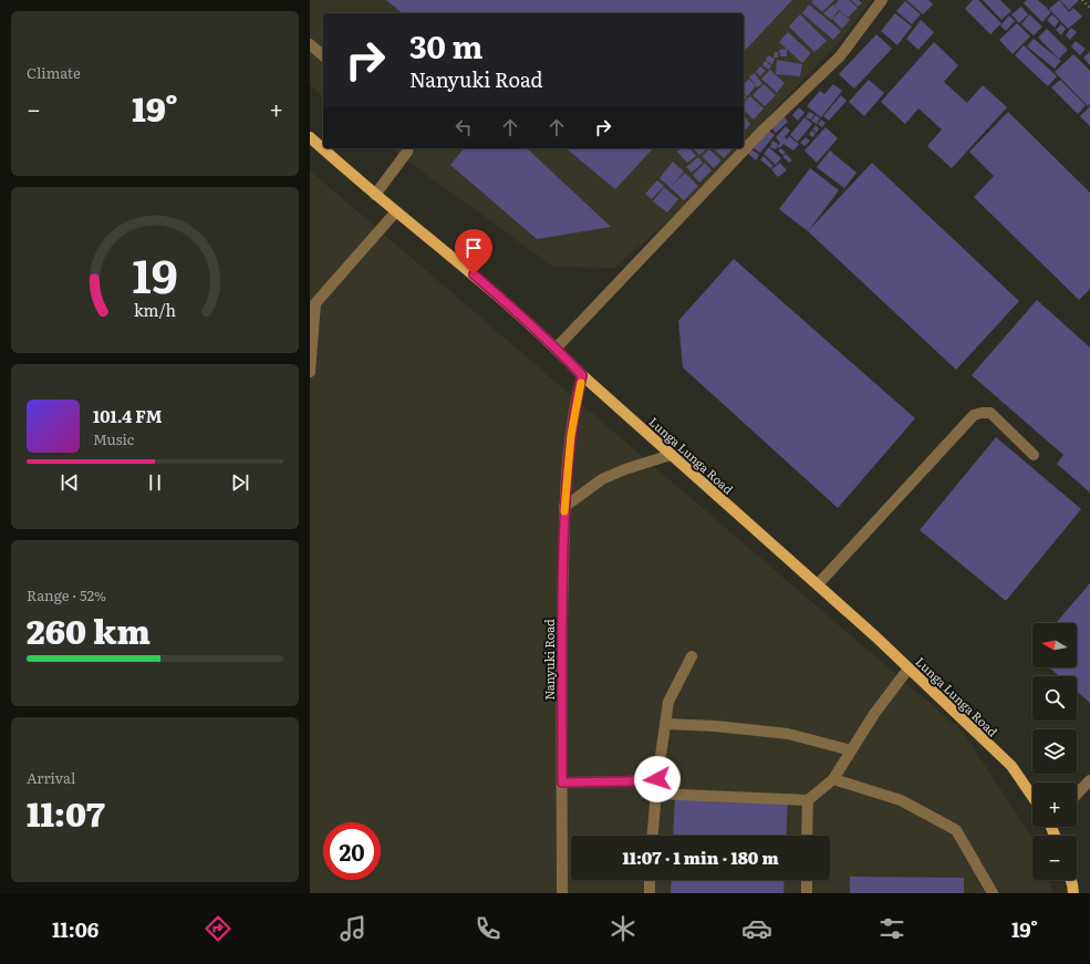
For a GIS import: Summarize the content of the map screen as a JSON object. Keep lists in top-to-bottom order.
{
  "streets": {
    "main road": ["Lunga Lunga Road"],
    "street": ["Nanyuki Road"]
  },
  "crossings": [
    ["Lunga Lunga Road", "Nanyuki Road"]
  ],
  "north": "left",
  "page": {
    "tile": [
      "Climate",
      ["Range · 52%", "260 km"],
      ["Arrival", "11:07"]
    ],
    "turn": ["30 m", "Nanyuki Road"],
    "heat": ["−", "19°", "+"],
    "song": ["101.4 FM", "Music"],
    "map_buttons": ["+", "−"],
    "limit": "20",
    "trip": "11:07 · 1 min · 180 m",
    "tabs": ["11:06", "19°"],
    "gauge": ["19", "km/h"]
  }
}
